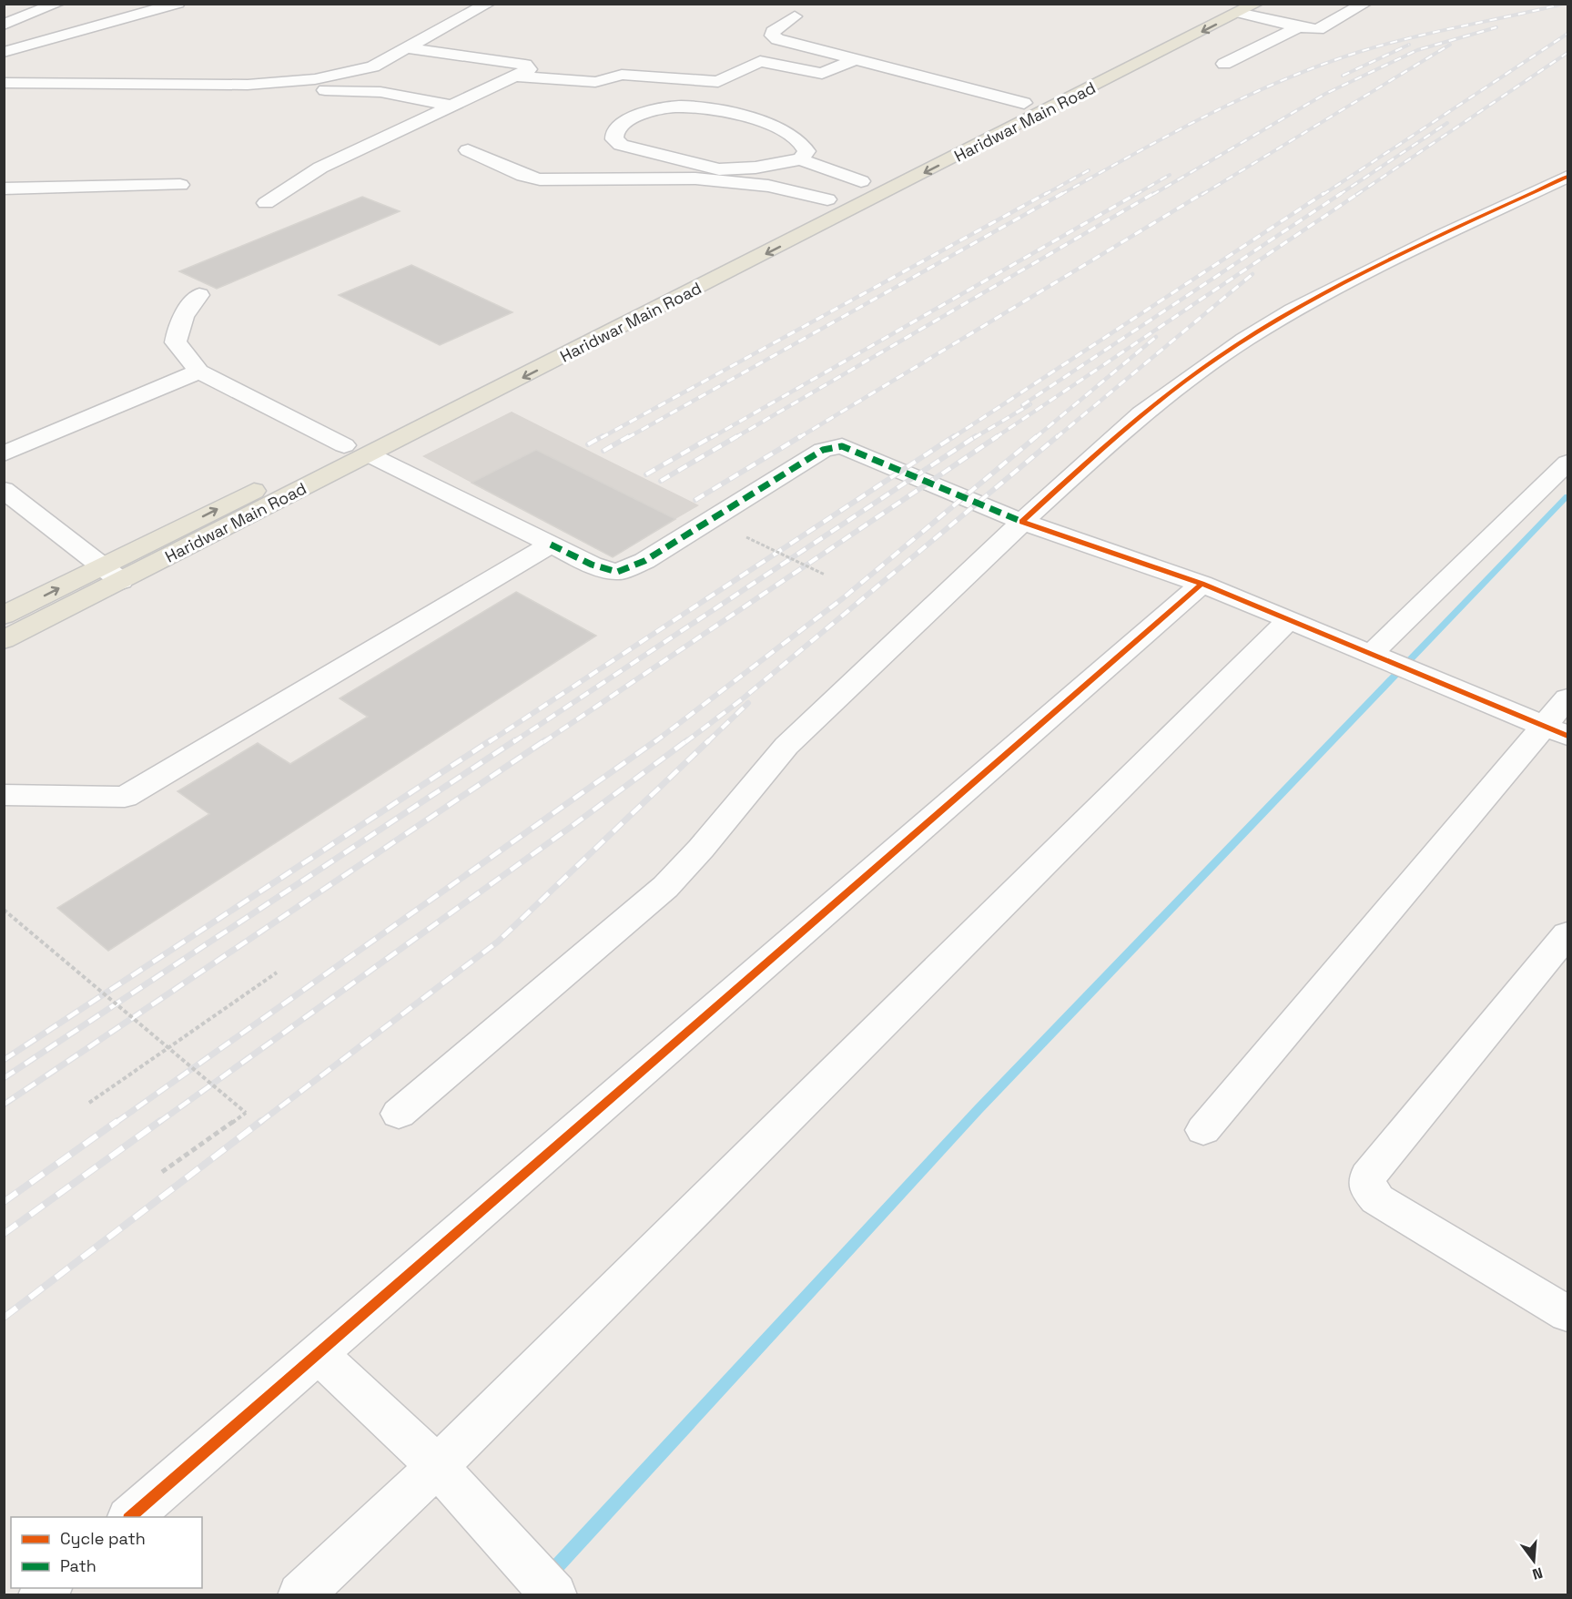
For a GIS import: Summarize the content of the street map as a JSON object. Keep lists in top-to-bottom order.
{
  "streets": {
    "main road": ["Haridwar Main Road"]
  },
  "legend": ["Cycle path", "Path"],
  "north": "bottom"
}
